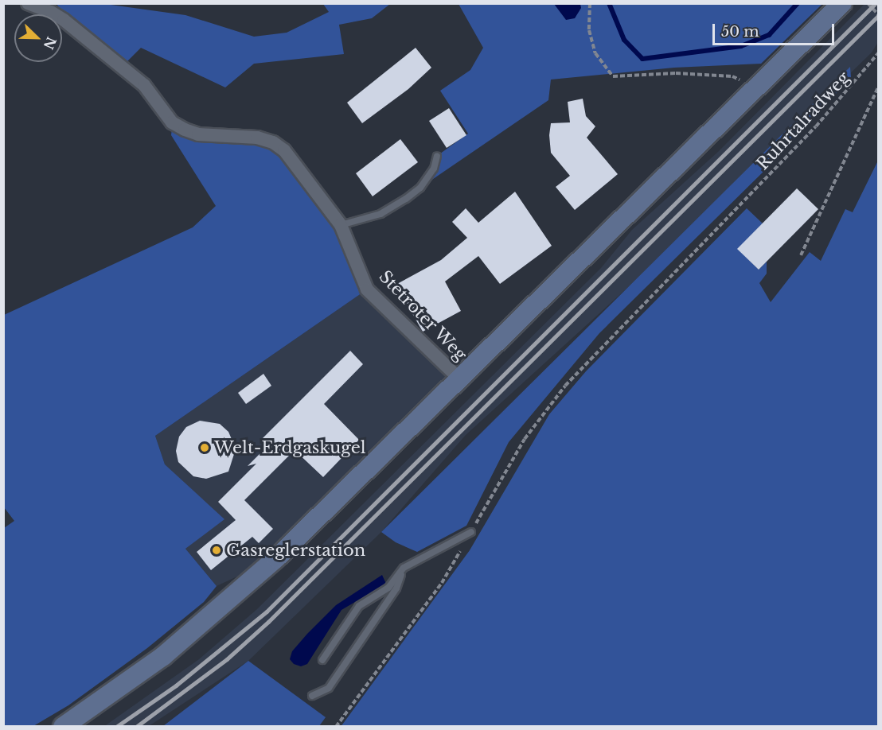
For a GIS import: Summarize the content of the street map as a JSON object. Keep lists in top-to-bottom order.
{
  "streets": {
    "street": ["Stetroter Weg"],
    "path": ["Ruhrtalradweg"]
  },
  "places": ["Welt-Erdgaskugel", "Gasreglerstation"],
  "scale_bar": "50 m",
  "north": "bottom right"
}
